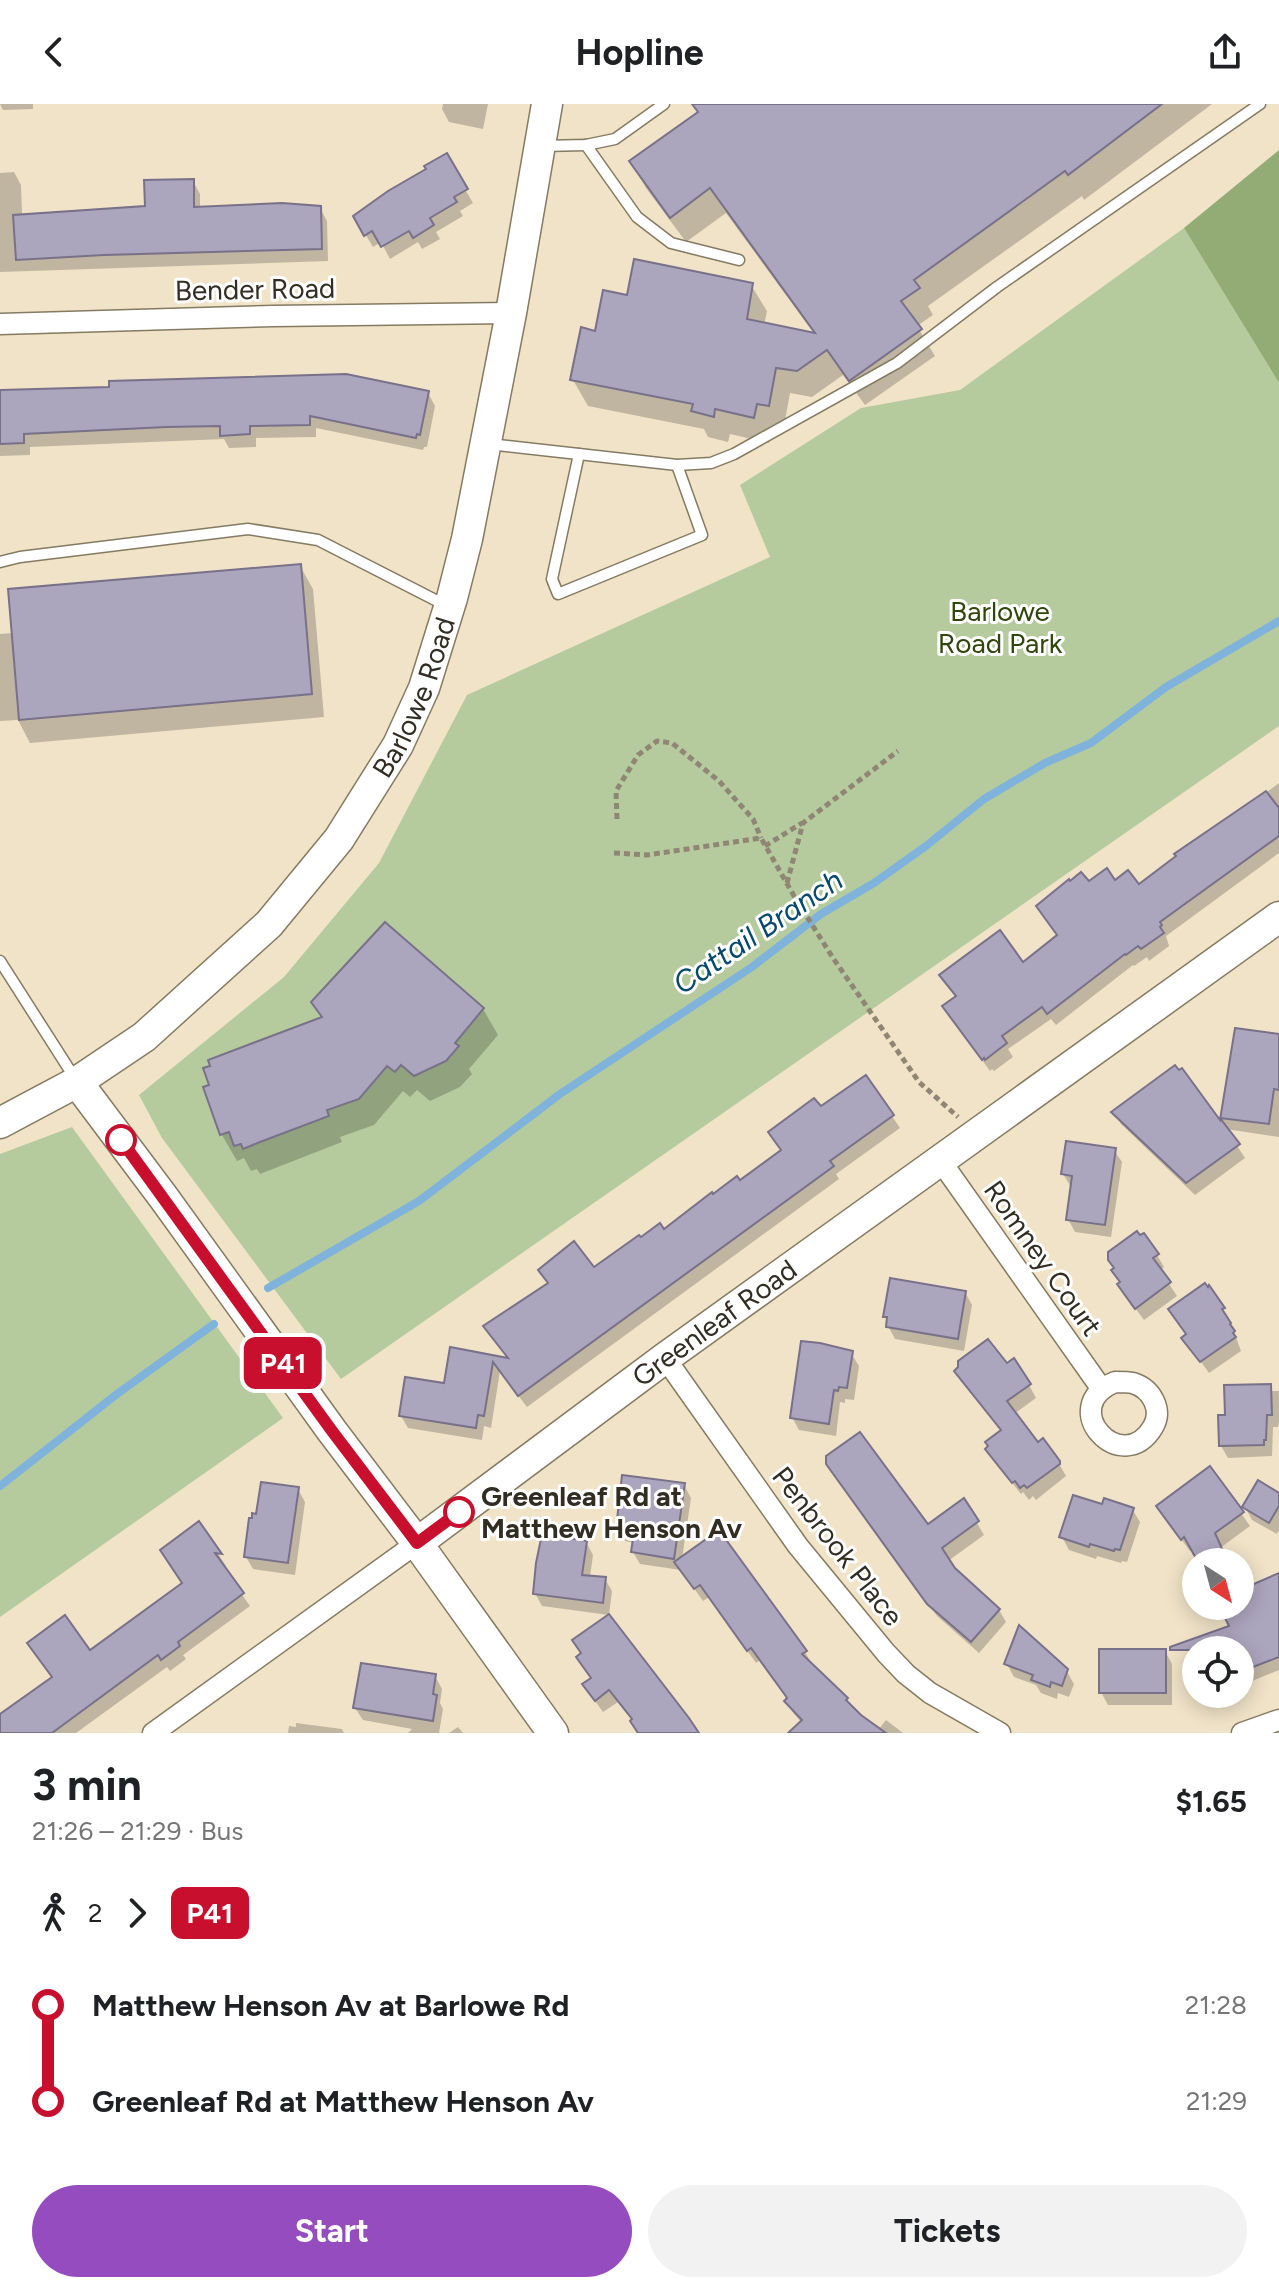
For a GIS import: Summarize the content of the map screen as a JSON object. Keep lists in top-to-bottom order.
{
  "streets": {
    "street": [
      "Bender Road",
      "Barlowe Road",
      "Romney Court",
      "Greenleaf Road",
      "Penbrook Place"
    ]
  },
  "crossings": [
    ["Bender Road", "Barlowe Road"],
    ["Romney Court", "Greenleaf Road"],
    ["Greenleaf Road", "Penbrook Place"]
  ],
  "water": ["Cattail Branch"],
  "parks": ["Barlowe Road Park"],
  "places": ["Greenleaf Rd at Matthew Henson Av"],
  "lines": ["bus line P41"],
  "north": "bottom right",
  "page": {
    "header": "Hopline",
    "on_map": "P41",
    "heading": ["3 min", "21:26 – 21:29 · Bus", "$1.65"],
    "legs": ["2", "P41"],
    "list": [
      {
        "name": "Matthew Henson Av at Barlowe Rd",
        "value": "21:28"
      },
      {
        "name": "Greenleaf Rd at Matthew Henson Av",
        "value": "21:29"
      }
    ],
    "buttons": ["Start", "Tickets"]
  }
}
